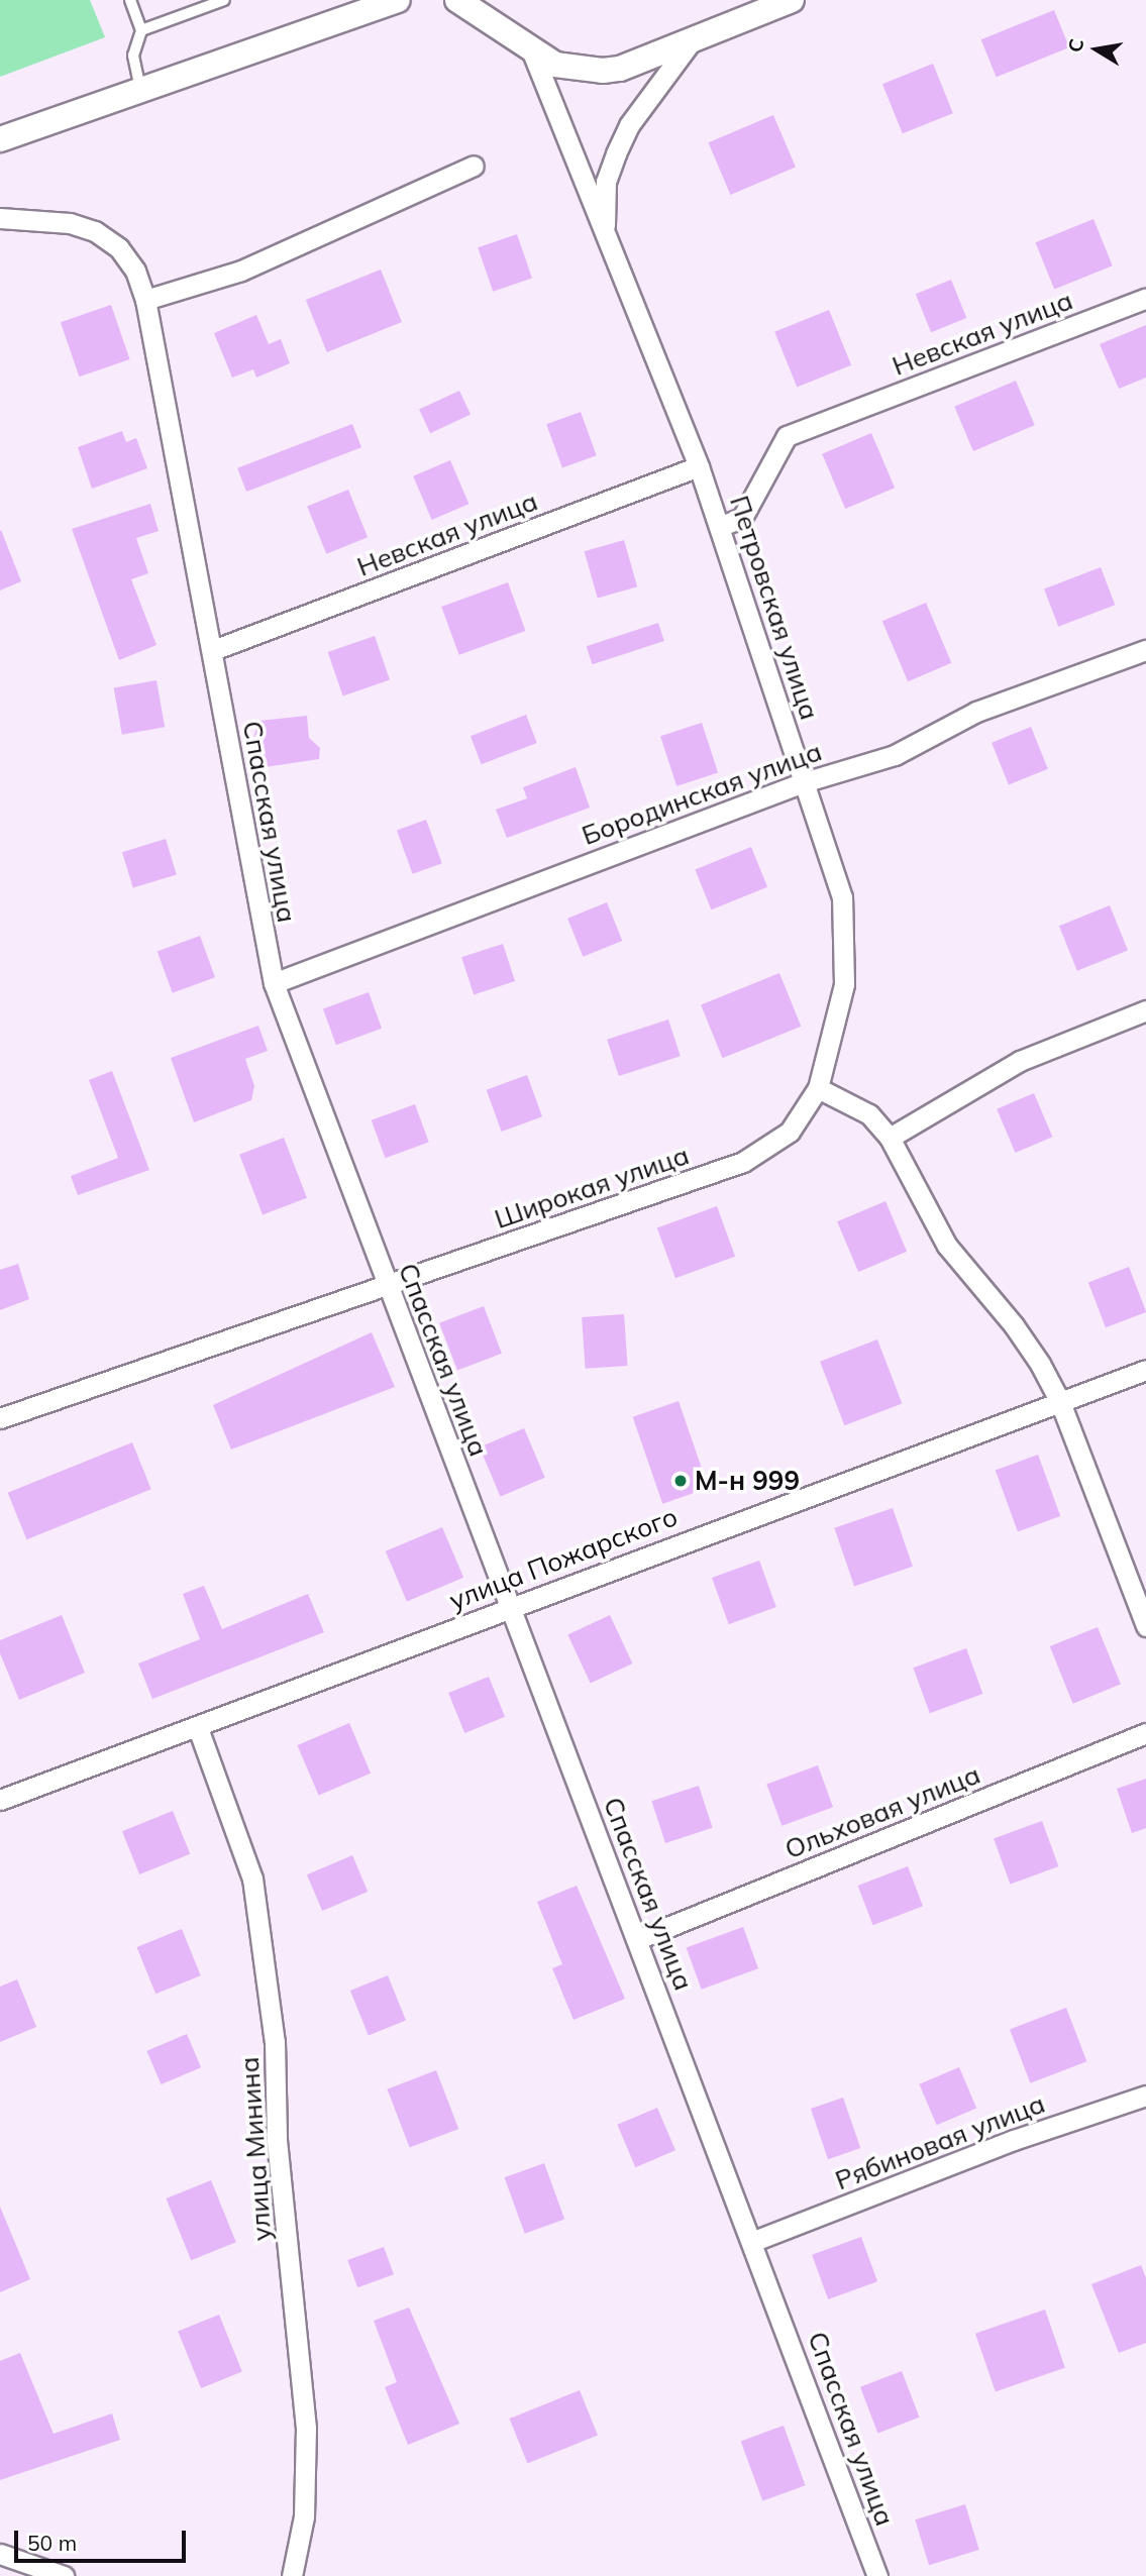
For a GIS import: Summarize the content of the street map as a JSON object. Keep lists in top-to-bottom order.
{
  "streets": {
    "street": [
      "Невская улица",
      "Петровская улица",
      "Бородинская улица",
      "Спасская улица",
      "Широкая улица",
      "улица Пожарского",
      "Ольховая улица",
      "Рябиновая улица",
      "улица Минина"
    ]
  },
  "crossings": [
    ["Невская улица", "Петровская улица"],
    ["Невская улица", "Спасская улица"],
    ["Петровская улица", "Бородинская улица"],
    ["Петровская улица", "Широкая улица"],
    ["Бородинская улица", "Спасская улица"],
    ["Спасская улица", "Широкая улица"],
    ["Спасская улица", "улица Пожарского"],
    ["Спасская улица", "Ольховая улица"],
    ["Спасская улица", "Рябиновая улица"],
    ["улица Пожарского", "улица Минина"]
  ],
  "places": ["М-н 999"],
  "scale_bar": "50 m",
  "north": "left"
}
